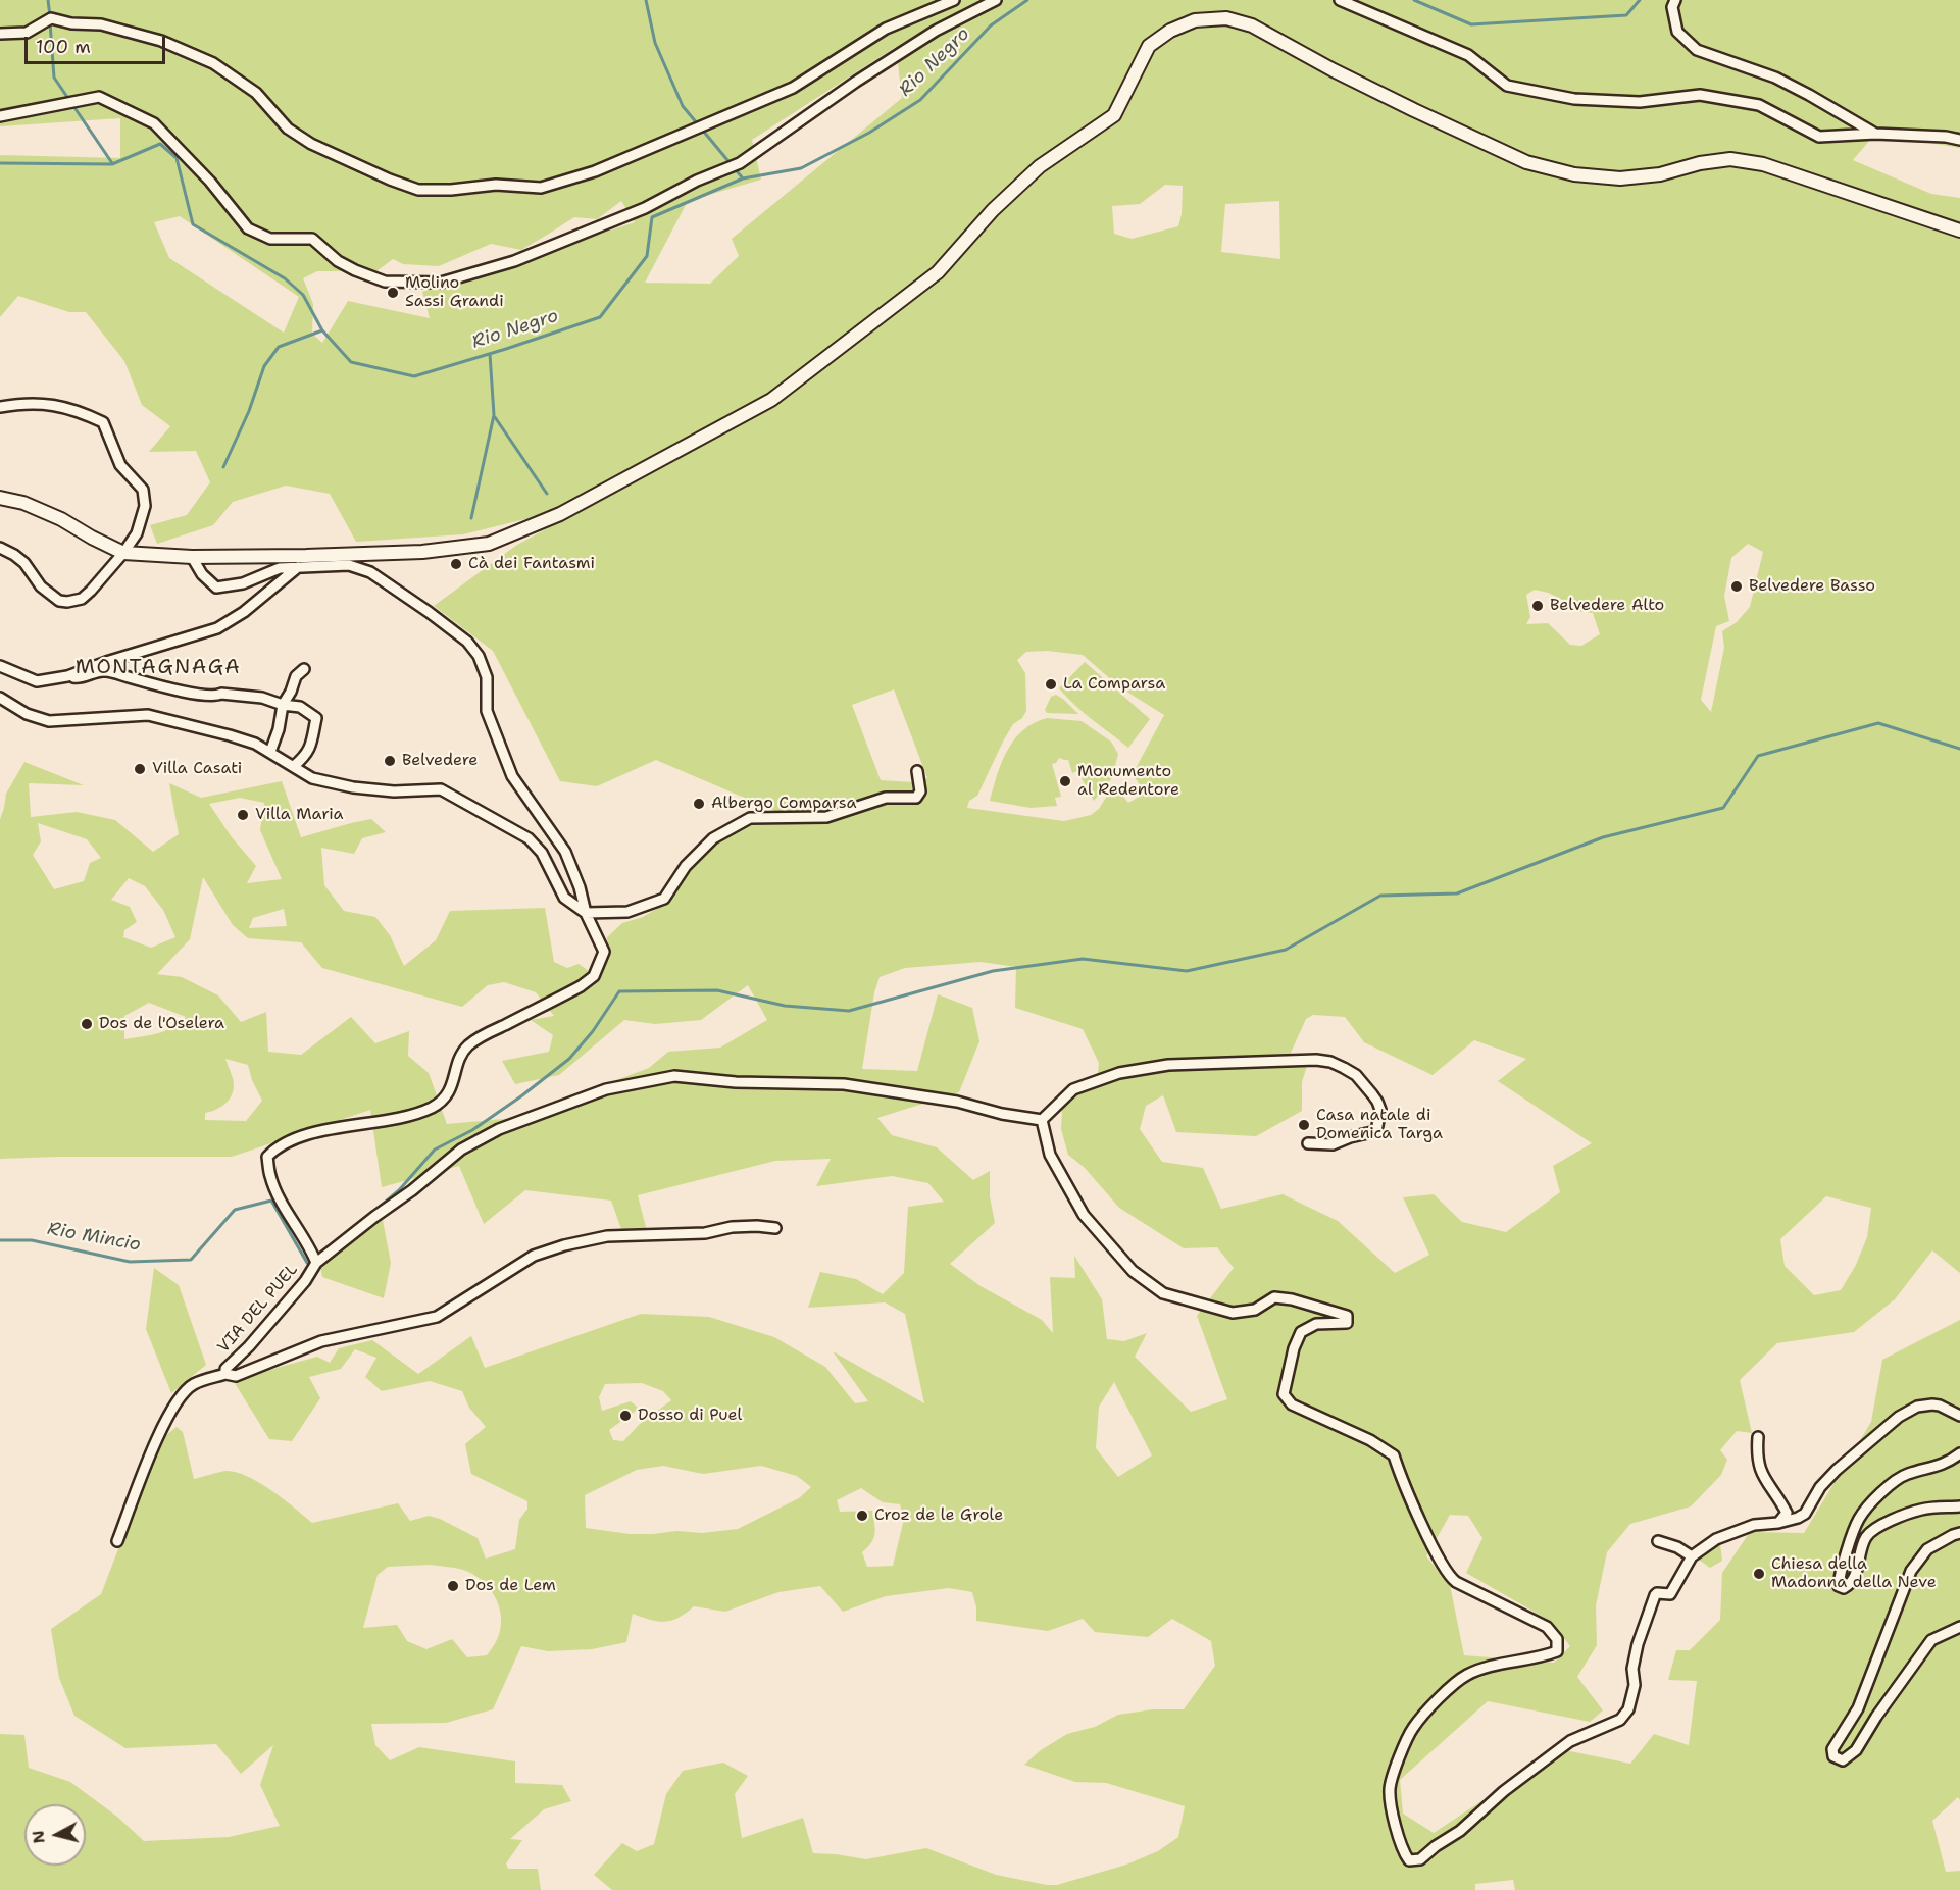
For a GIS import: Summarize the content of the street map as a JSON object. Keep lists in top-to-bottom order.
{
  "streets": {
    "street": ["VIA DEL PUEL"]
  },
  "districts": ["MONTAGNAGA"],
  "water": ["Rio Negro", "Rio Mincio"],
  "places": [
    "Molino Sassi Grandi",
    "Cà dei Fantasmi",
    "Belvedere Basso",
    "Belvedere Alto",
    "La Comparsa",
    "Belvedere",
    "Villa Casati",
    "Monumento al Redentore",
    "Albergo Comparsa",
    "Villa Maria",
    "Dos de l'Oselera",
    "Casa natale di Domenica Targa",
    "Dosso di Puel",
    "Croz de le Grole",
    "Chiesa della Madonna della Neve",
    "Dos de Lem"
  ],
  "scale_bar": "100 m",
  "north": "left"
}
